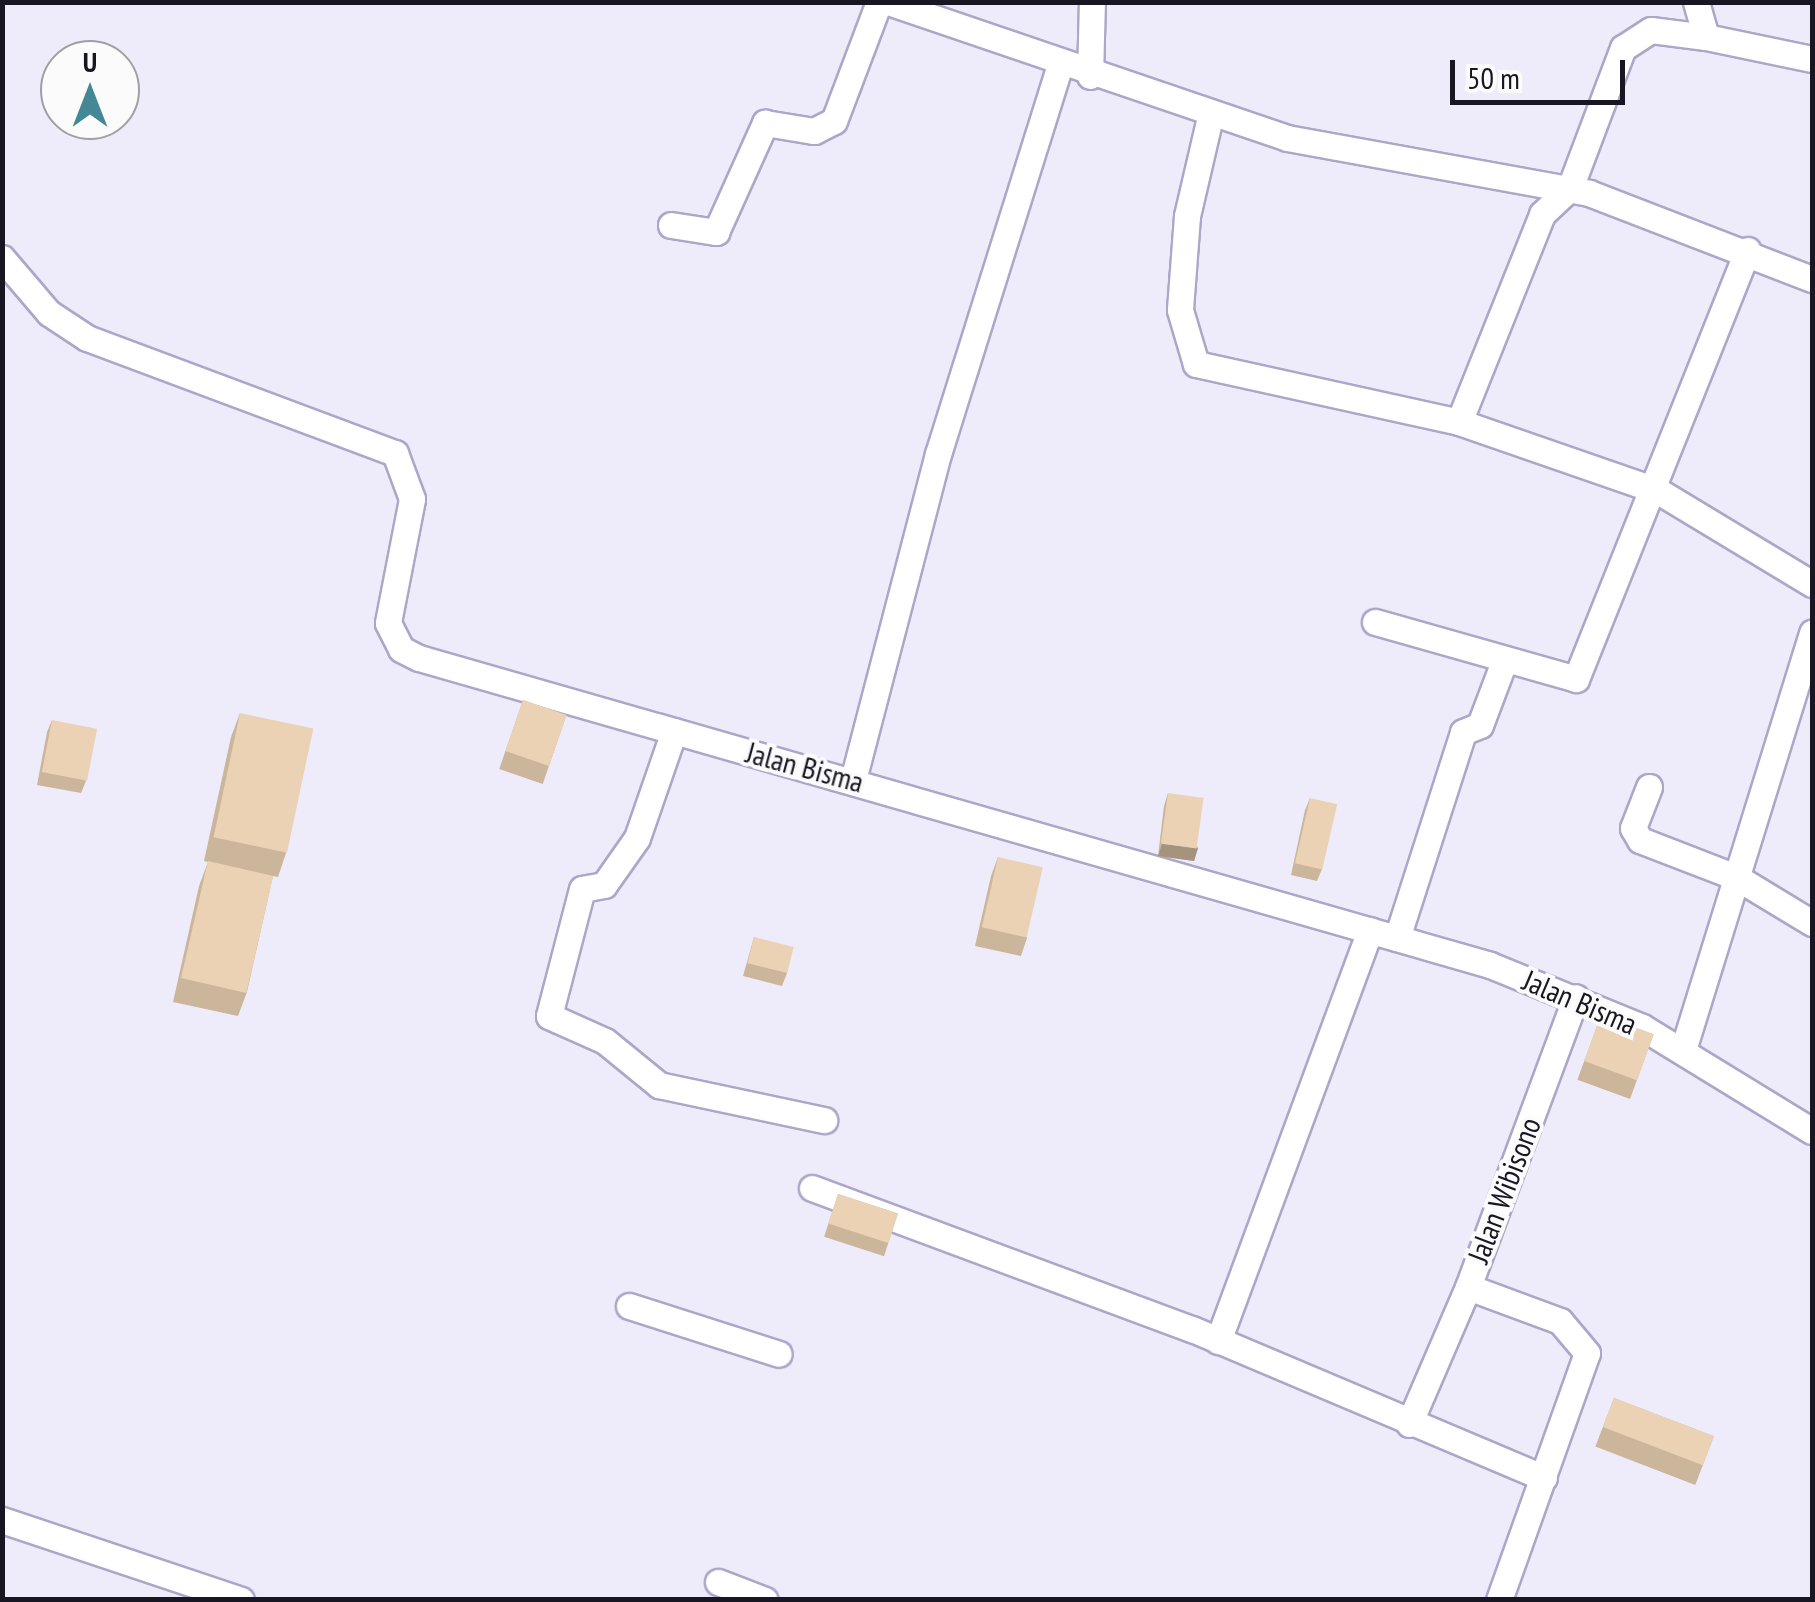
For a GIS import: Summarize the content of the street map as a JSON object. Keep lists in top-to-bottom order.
{
  "streets": {
    "street": ["Jalan Bisma", "Jalan Wibisono"]
  },
  "crossings": [
    ["Jalan Bisma", "Jalan Wibisono"]
  ],
  "scale_bar": "50 m",
  "north": "top"
}
